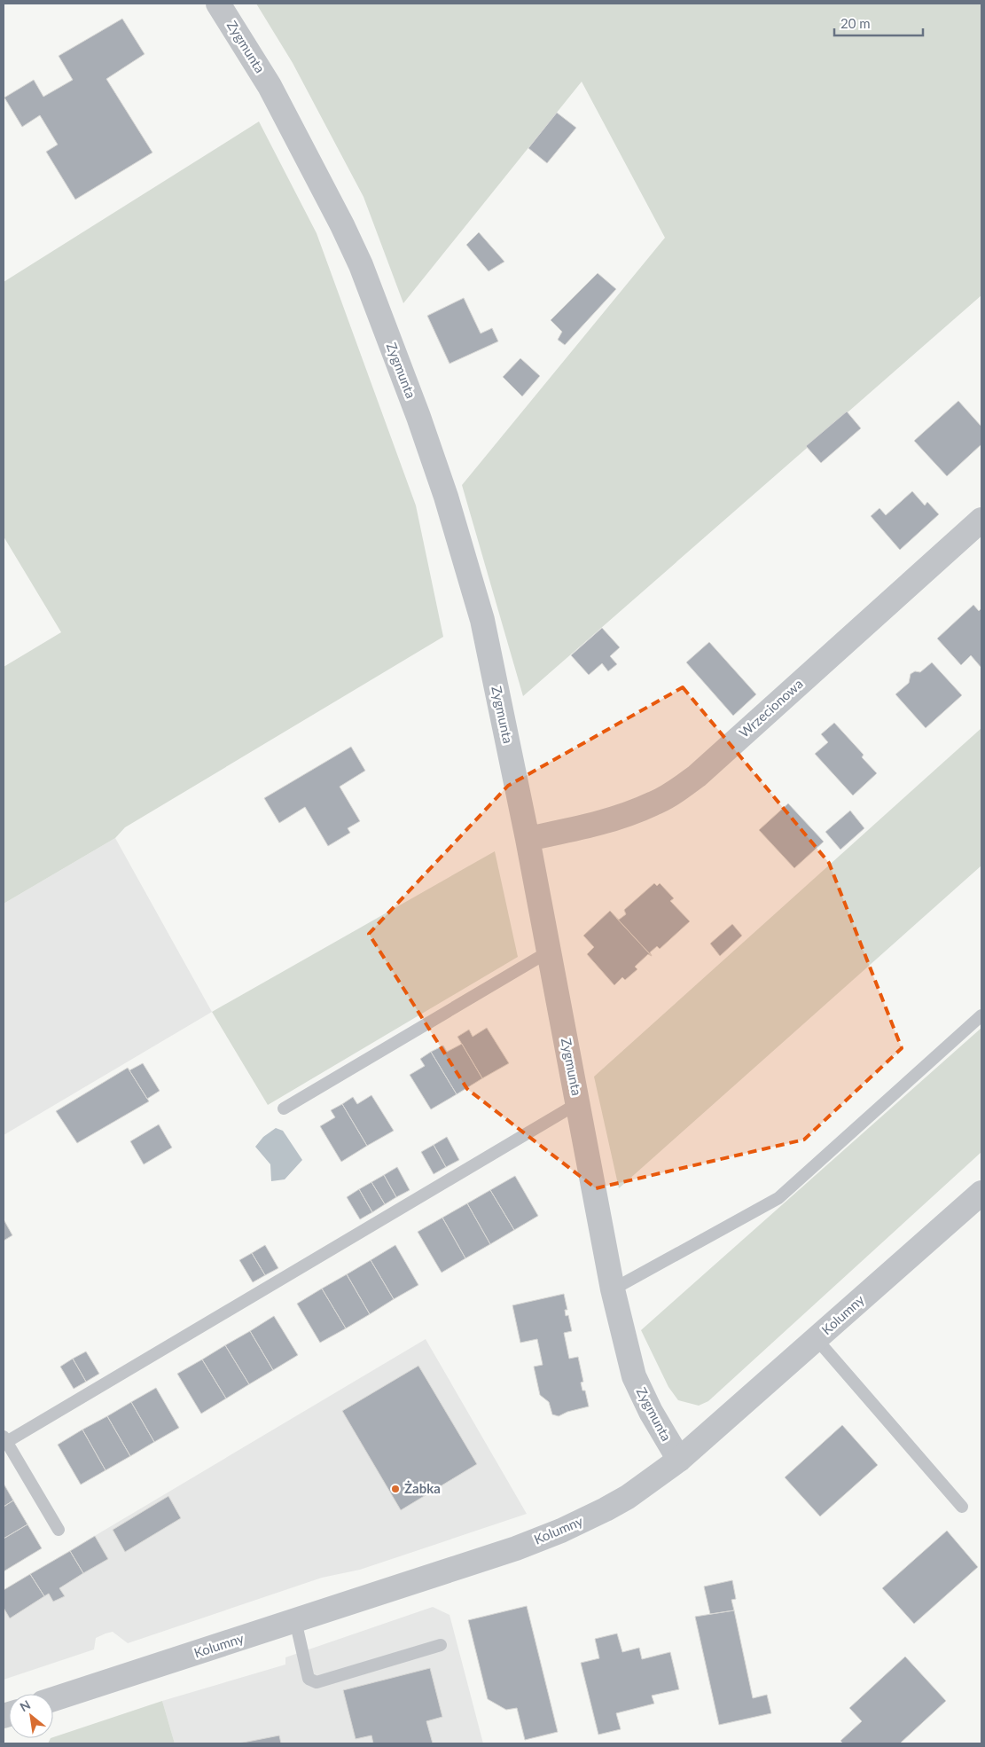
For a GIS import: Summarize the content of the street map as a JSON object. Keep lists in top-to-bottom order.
{
  "streets": {
    "street": ["Zygmunta", "Wrzecionowa", "Kolumny"]
  },
  "crossings": [
    ["Zygmunta", "Wrzecionowa"],
    ["Zygmunta", "Kolumny"]
  ],
  "places": ["Żabka"],
  "scale_bar": "20 m",
  "north": "top left"
}
